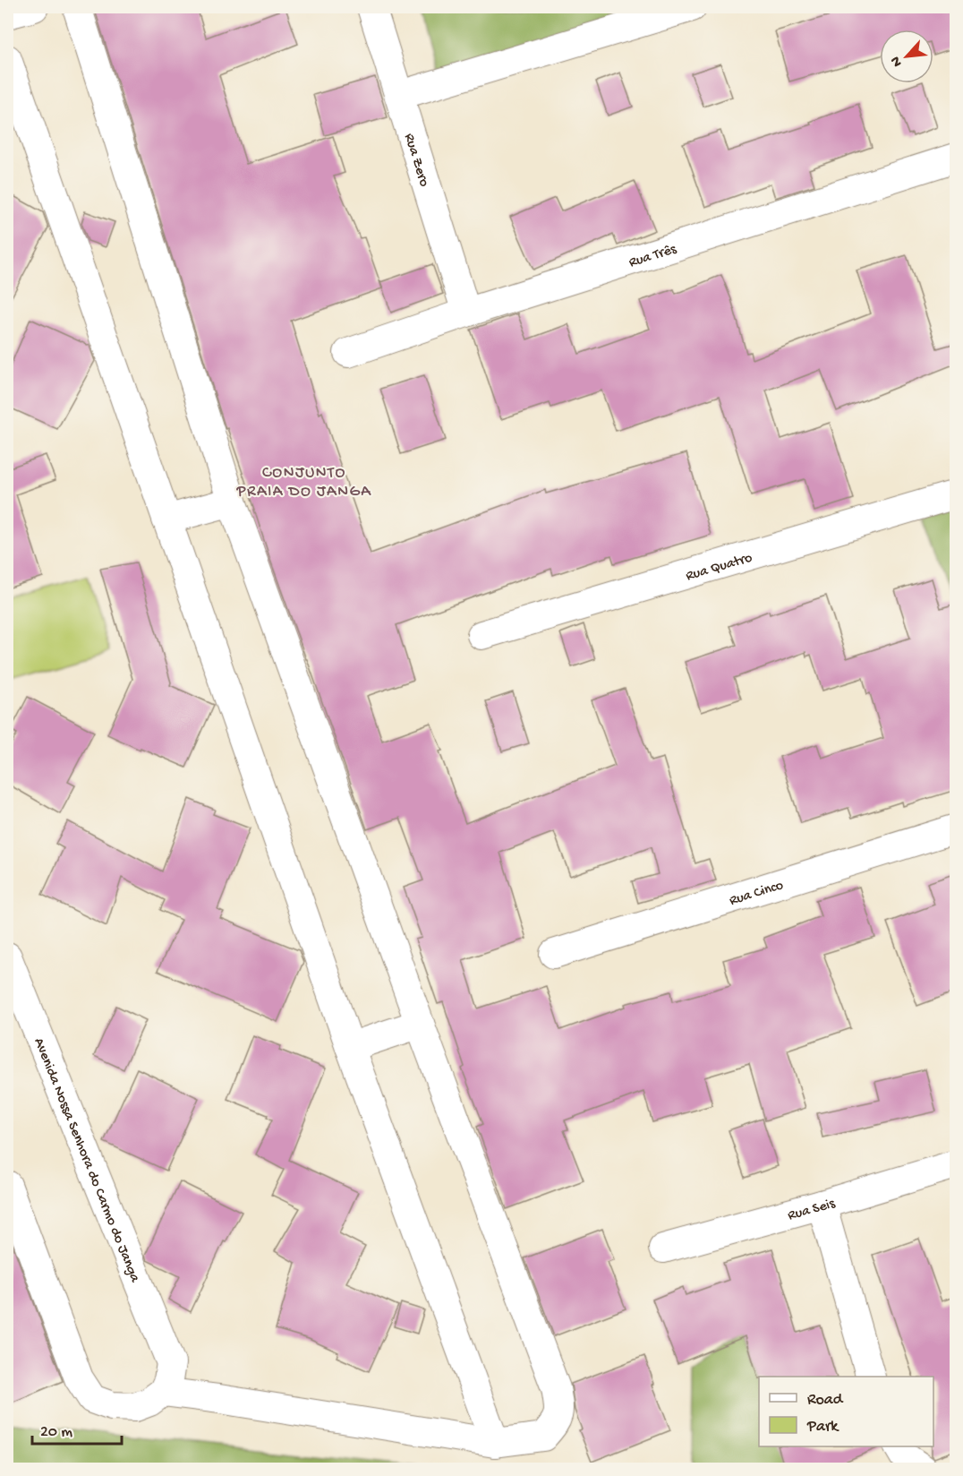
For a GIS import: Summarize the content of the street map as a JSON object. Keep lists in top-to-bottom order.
{
  "streets": {
    "street": [
      "Rua Zero",
      "Rua Três",
      "Rua Quatro",
      "Rua Cinco",
      "Avenida Nossa Senhora do Carmo do Janga",
      "Rua Seis"
    ]
  },
  "crossings": [
    ["Rua Zero", "Rua Três"]
  ],
  "districts": ["CONJUNTO PRAIA DO JANGA"],
  "legend": ["Road", "Park"],
  "scale_bar": "20 m",
  "north": "bottom left"
}
